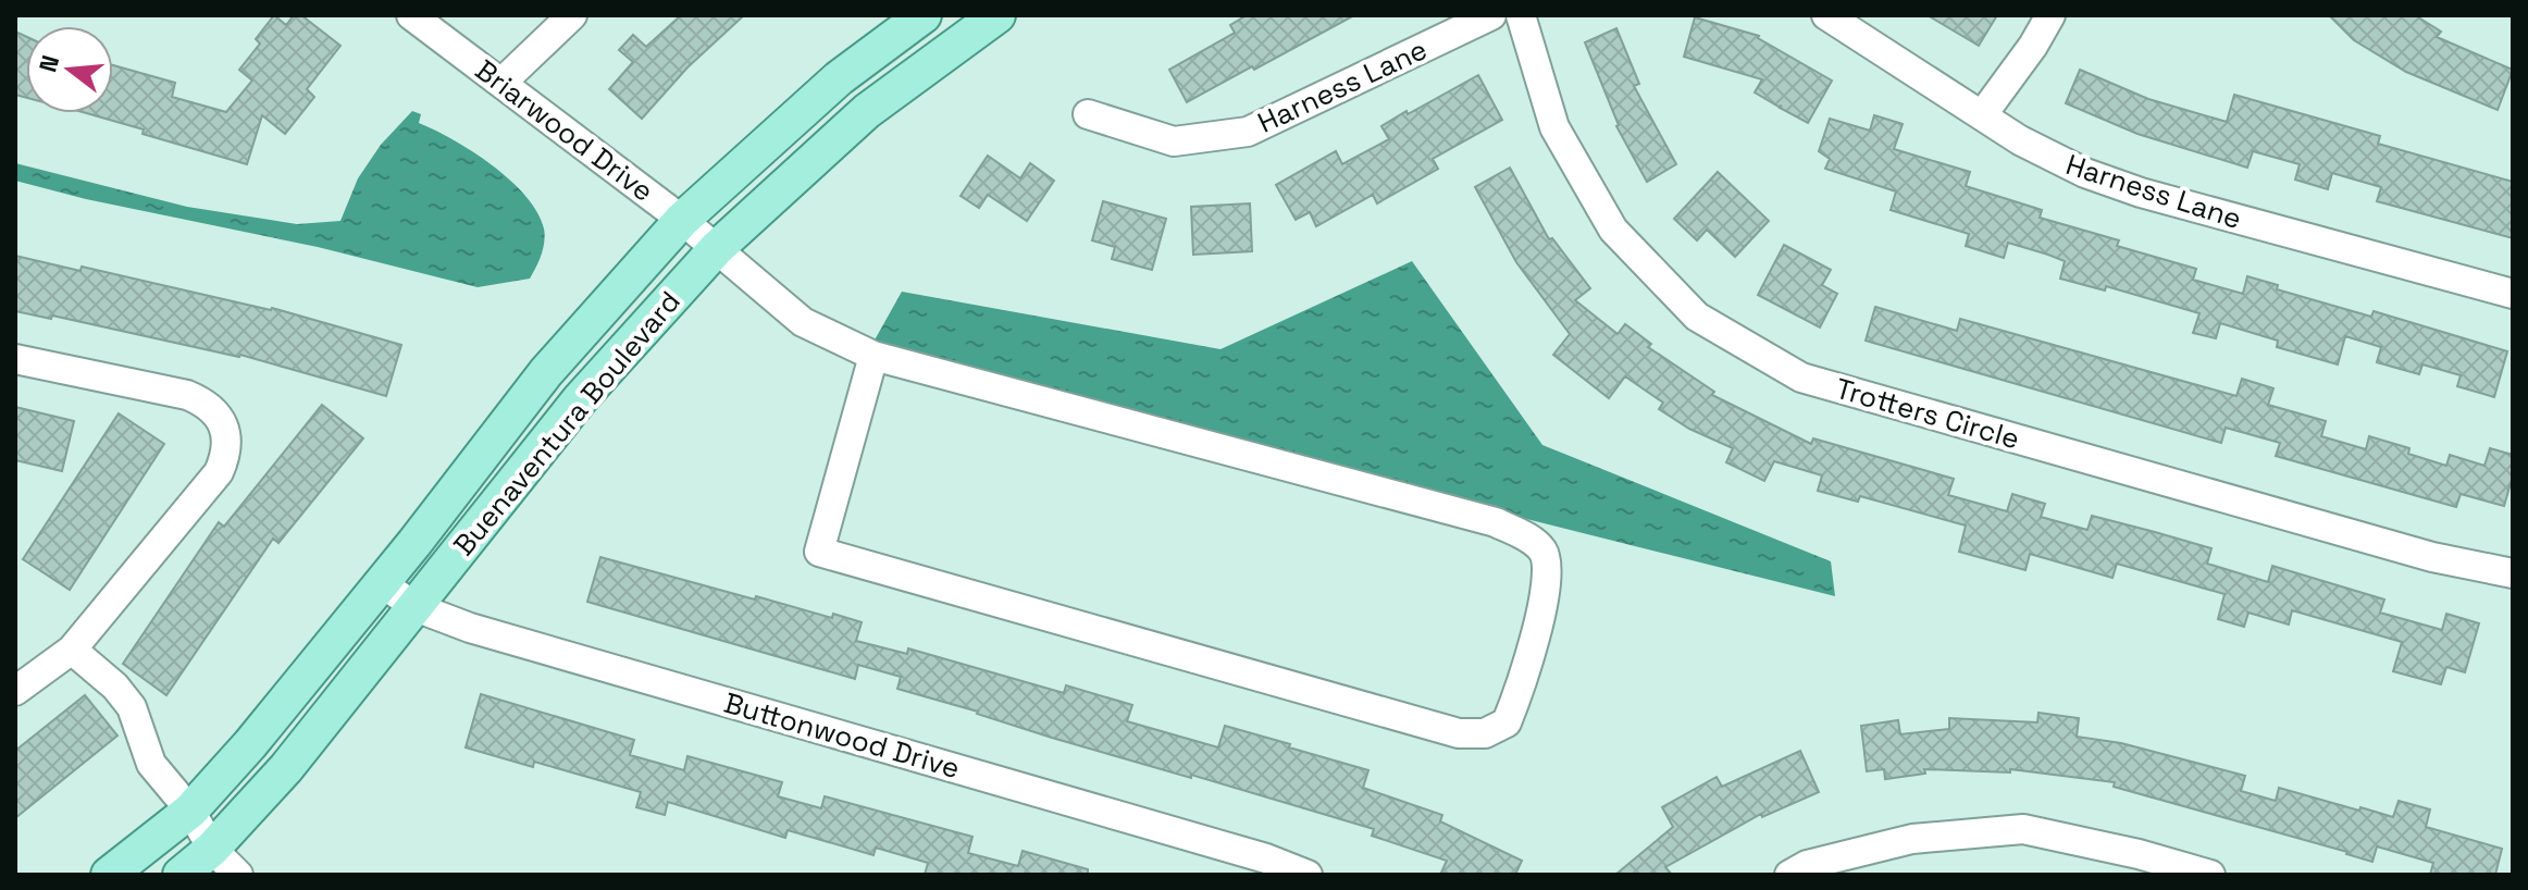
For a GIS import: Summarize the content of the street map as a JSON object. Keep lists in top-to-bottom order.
{
  "streets": {
    "main road": ["Buenaventura Boulevard"],
    "street": [
      "Harness Lane",
      "Briarwood Drive",
      "Trotters Circle",
      "Buttonwood Drive"
    ]
  },
  "crossings": [
    ["Briarwood Drive", "Buenaventura Boulevard"],
    ["Buenaventura Boulevard", "Buttonwood Drive"]
  ],
  "north": "left"
}
